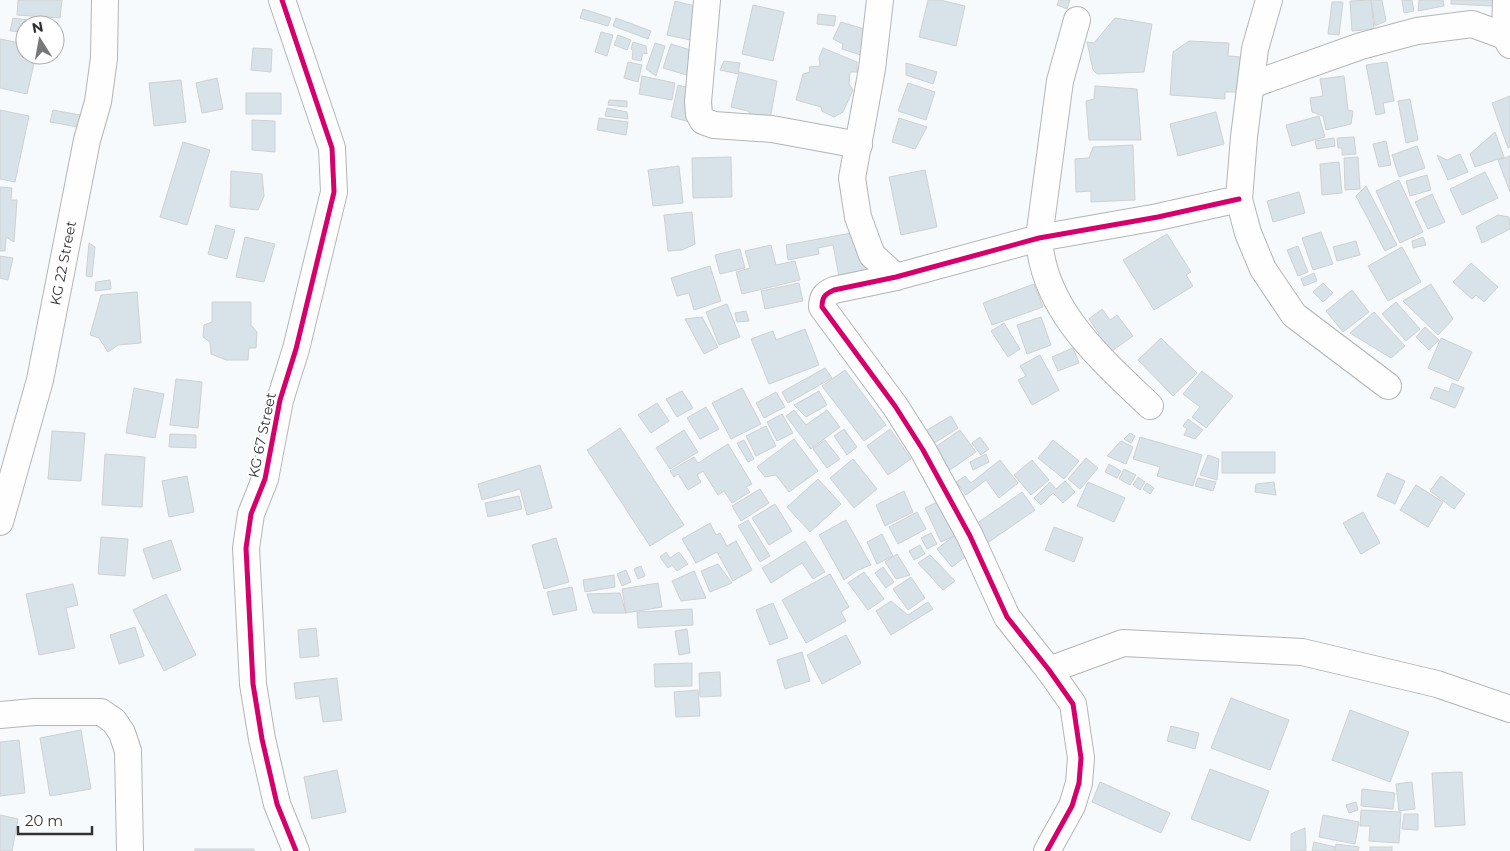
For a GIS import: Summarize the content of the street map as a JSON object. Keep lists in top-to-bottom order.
{
  "streets": {
    "street": ["KG 22 Street", "KG 67 Street"]
  },
  "scale_bar": "20 m",
  "north": "top"
}
